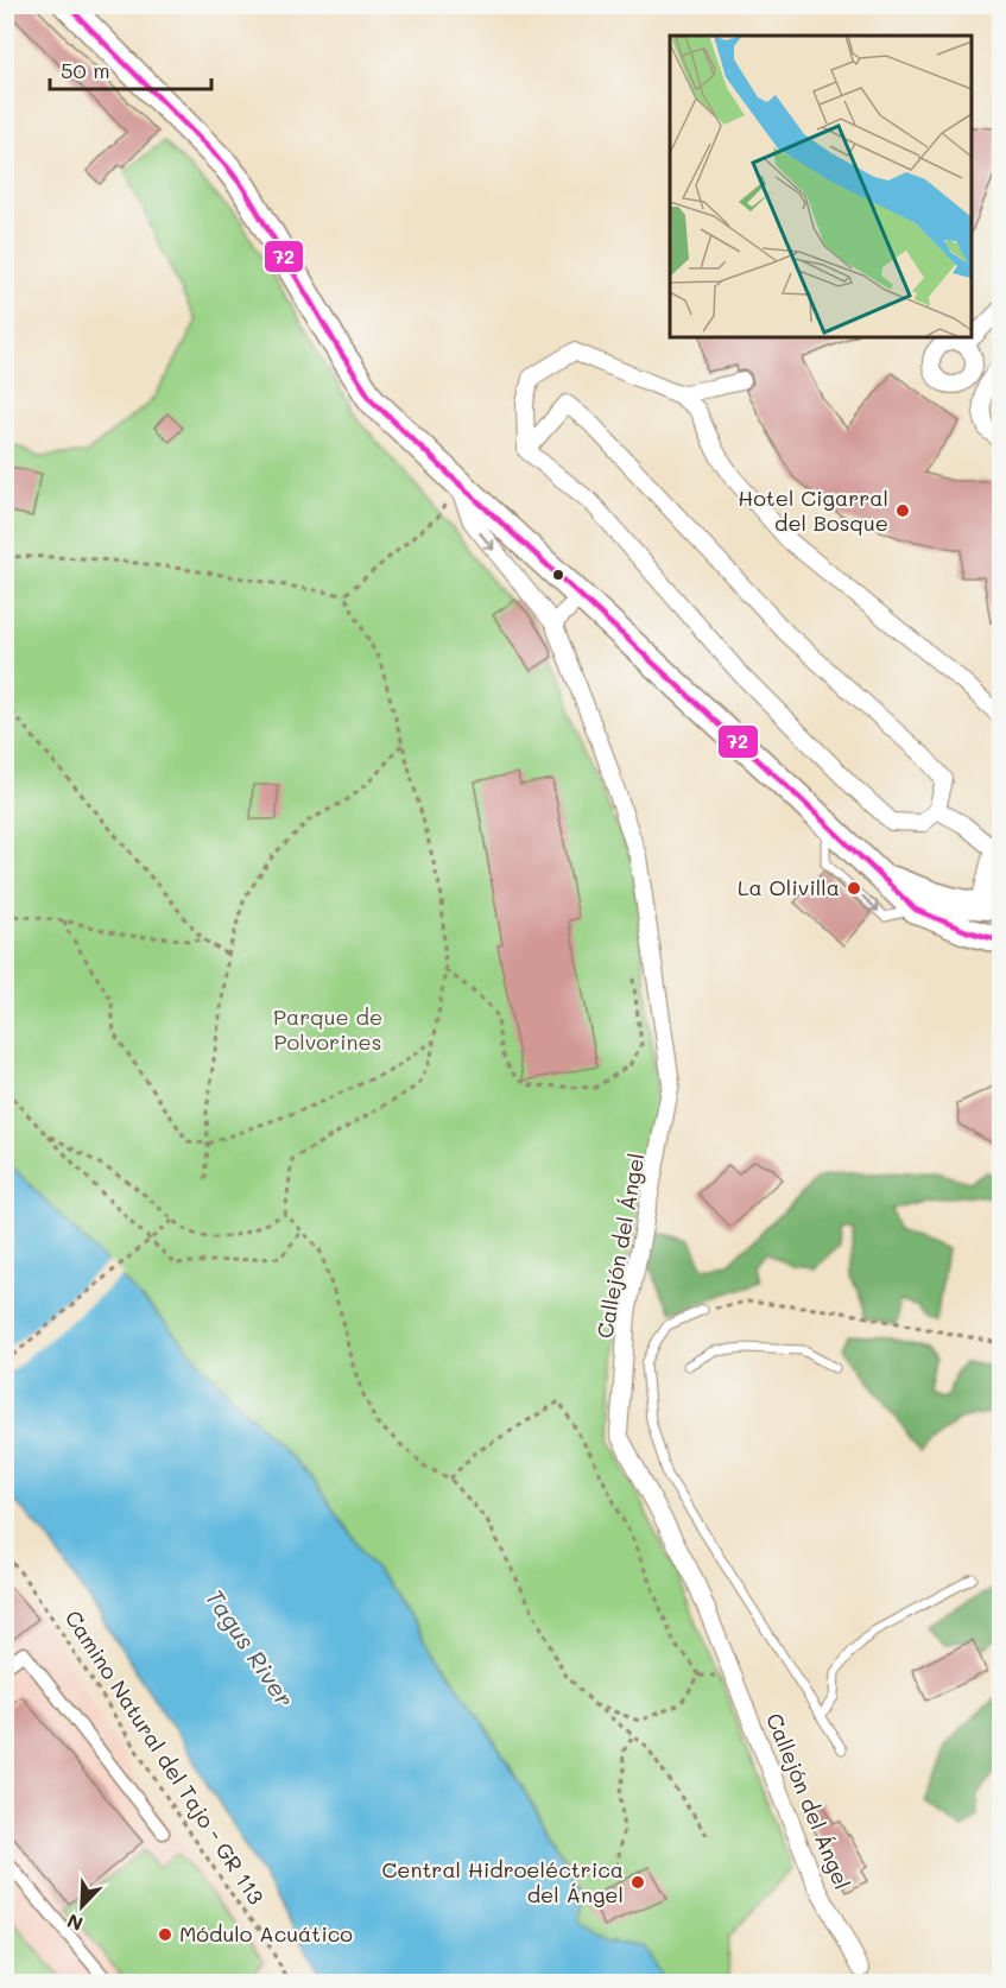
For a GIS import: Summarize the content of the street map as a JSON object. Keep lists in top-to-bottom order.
{
  "streets": {
    "street": ["Callejón del Ángel"],
    "path": ["Camino Natural del Tajo - GR 113"]
  },
  "water": ["Tagus River"],
  "parks": ["Parque de Polvorines"],
  "places": [
    "Hotel Cigarral del Bosque",
    "La Olivilla",
    "Central Hidroeléctrica del Ángel",
    "Módulo Acuático"
  ],
  "lines": ["transit line 72"],
  "scale_bar": "50 m",
  "north": "bottom left"
}
